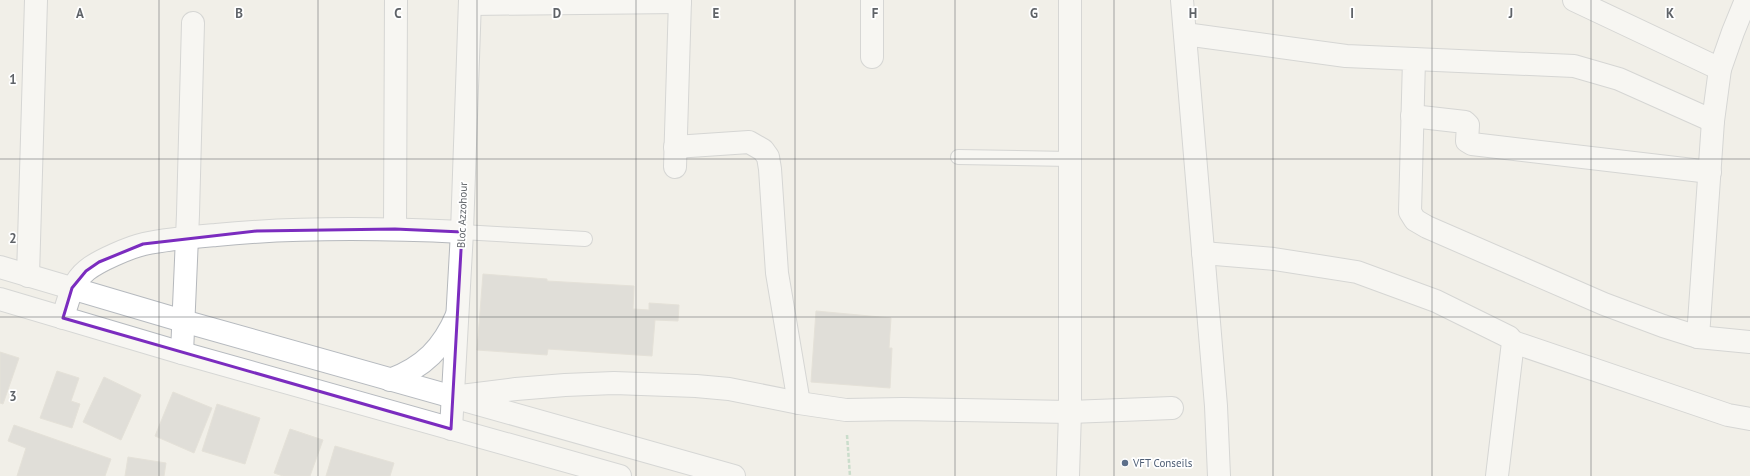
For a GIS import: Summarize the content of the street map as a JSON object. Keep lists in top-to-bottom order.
{
  "streets": {
    "street": ["Bloc Azzohour"]
  },
  "places": ["VFT Conseils"],
  "grid": {
    "columns": [
      "A",
      "B",
      "C",
      "D",
      "E",
      "F",
      "G",
      "H",
      "I",
      "J",
      "K"
    ],
    "rows": ["1", "2", "3"]
  }
}
